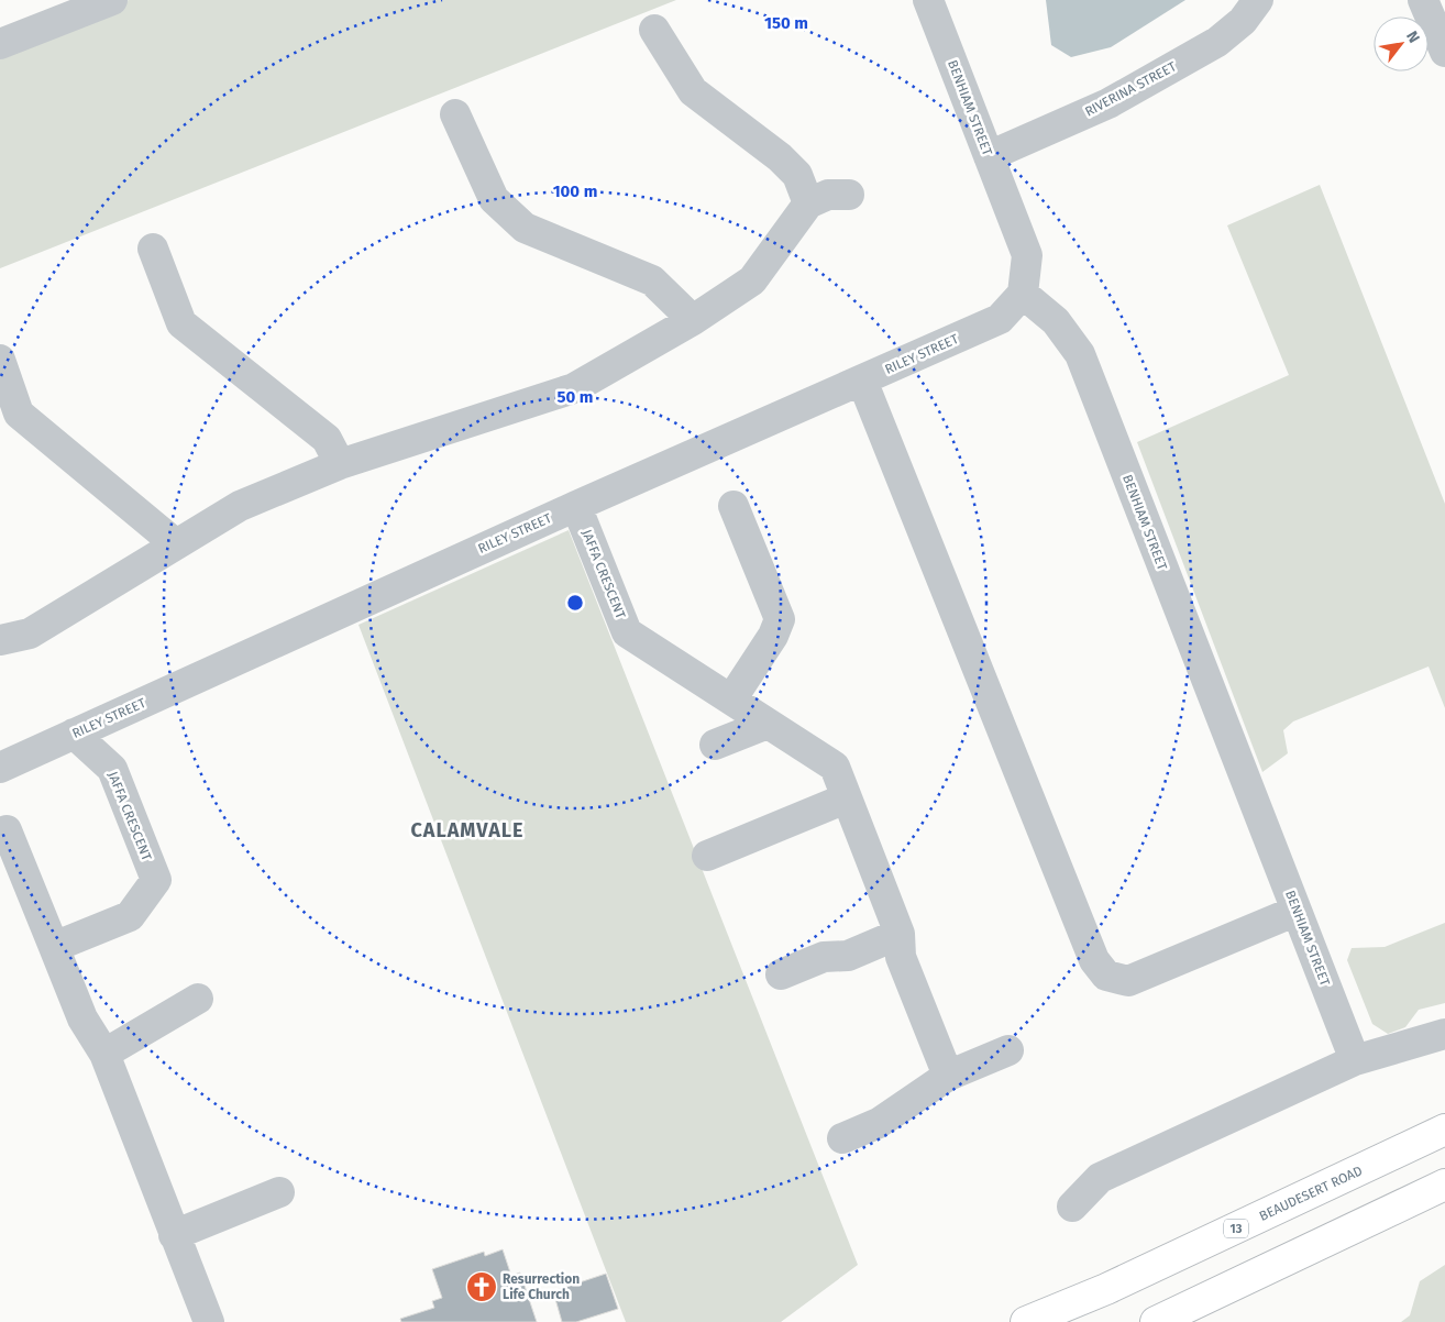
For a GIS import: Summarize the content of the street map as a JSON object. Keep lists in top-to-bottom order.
{
  "streets": {
    "highway": ["BEAUDESERT ROAD", "13"],
    "street": [
      "RIVERINA STREET",
      "BENHIAM STREET",
      "RILEY STREET",
      "JAFFA CRESCENT"
    ]
  },
  "crossings": [
    ["RIVERINA STREET", "BENHIAM STREET"],
    ["BENHIAM STREET", "RILEY STREET"],
    ["RILEY STREET", "JAFFA CRESCENT"]
  ],
  "districts": ["CALAMVALE"],
  "places": {
    "church": ["Resurrection Life Church"]
  },
  "north": "top right",
  "rings": ["150 m", "100 m", "50 m"]
}
